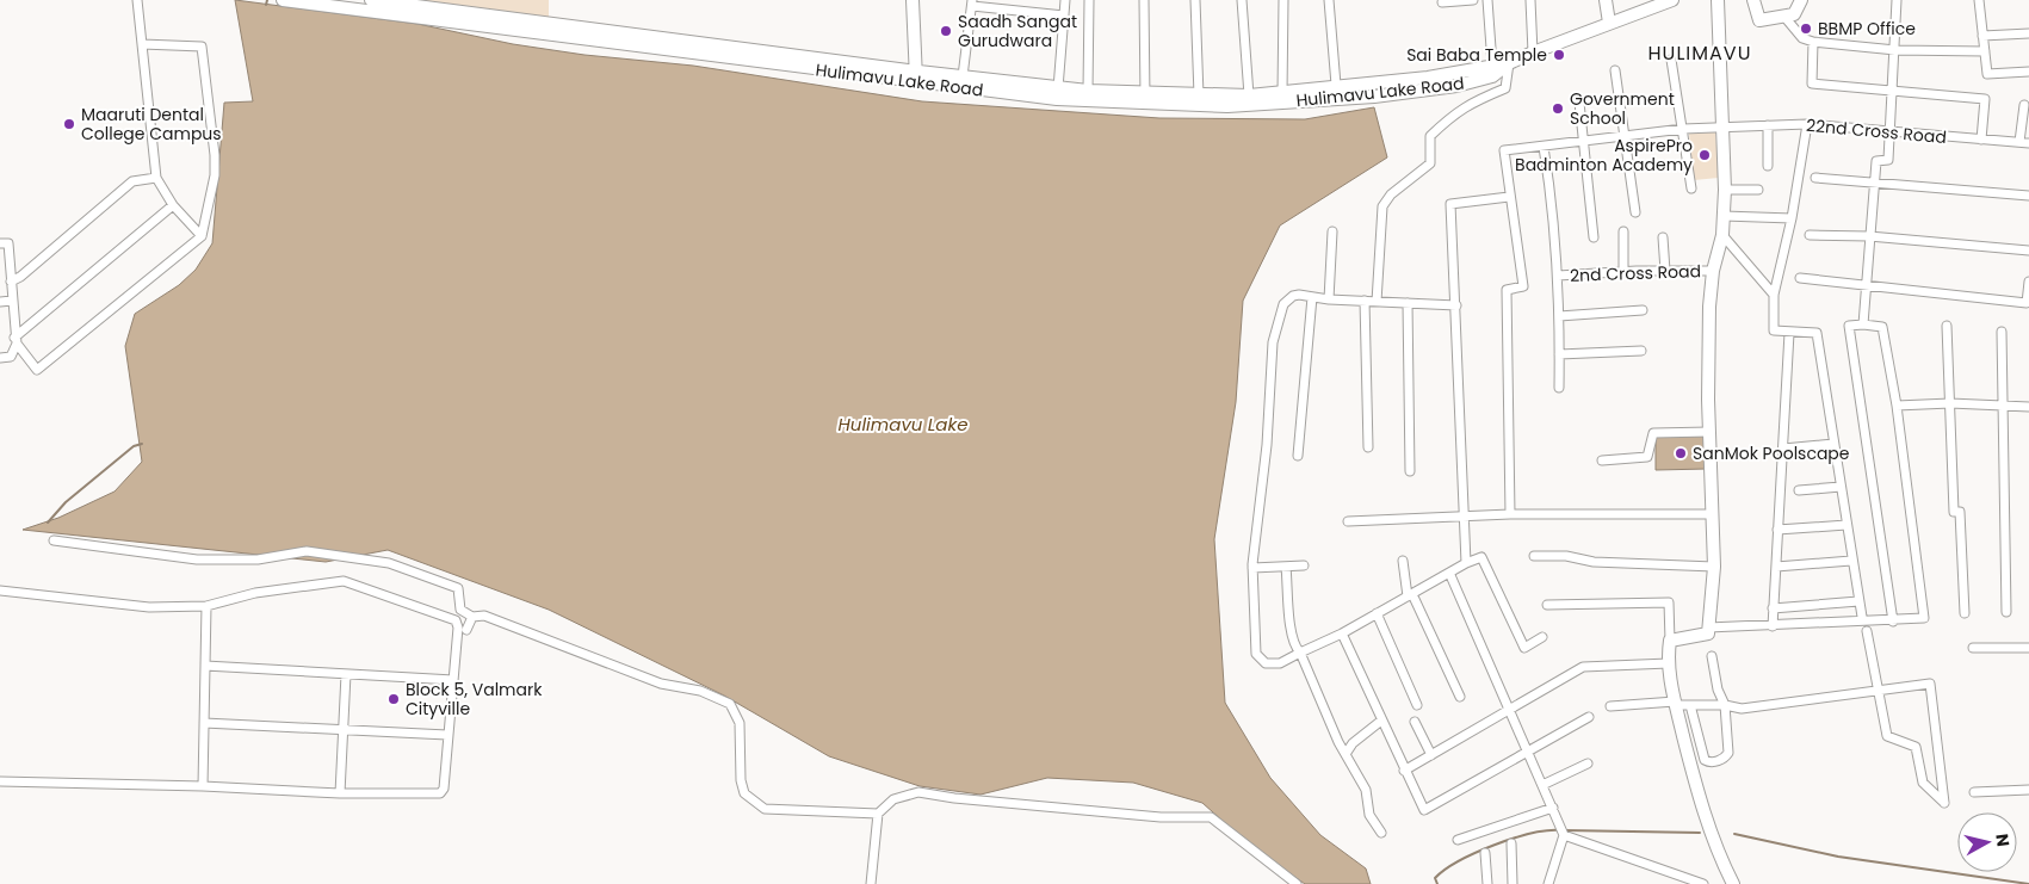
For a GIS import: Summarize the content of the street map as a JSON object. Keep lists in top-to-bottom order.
{
  "streets": {
    "main road": ["Hulimavu Lake Road"],
    "street": ["22nd Cross Road", "2nd Cross Road"]
  },
  "districts": ["HULIMAVU"],
  "water": ["Hulimavu Lake"],
  "places": [
    "BBMP Office",
    "Saadh Sangat Gurudwara",
    "Sai Baba Temple",
    "Government School",
    "Maaruti Dental College Campus",
    "AspirePro Badminton Academy",
    "SanMok Poolscape",
    "Block 5, Valmark Cityville"
  ],
  "north": "right"
}
